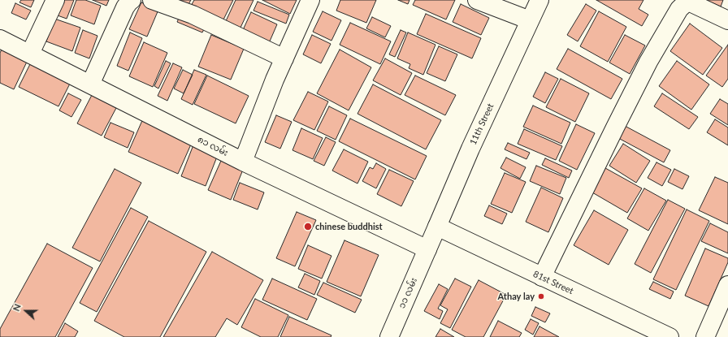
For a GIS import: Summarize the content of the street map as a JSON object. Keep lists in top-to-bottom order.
{
  "streets": {
    "street": [
      "11th Street",
      "၈၁ လမ်း",
      "81st Street",
      "၁၁ လမ်း"
    ]
  },
  "crossings": [
    ["11th Street", "၈၁ လမ်း"],
    ["11th Street", "81st Street"],
    ["11th Street", "၁၁ လမ်း"],
    ["၈၁ လမ်း", "၁၁ လမ်း"]
  ],
  "places": ["chinese buddhist", "Athay lay"],
  "north": "left"
}
